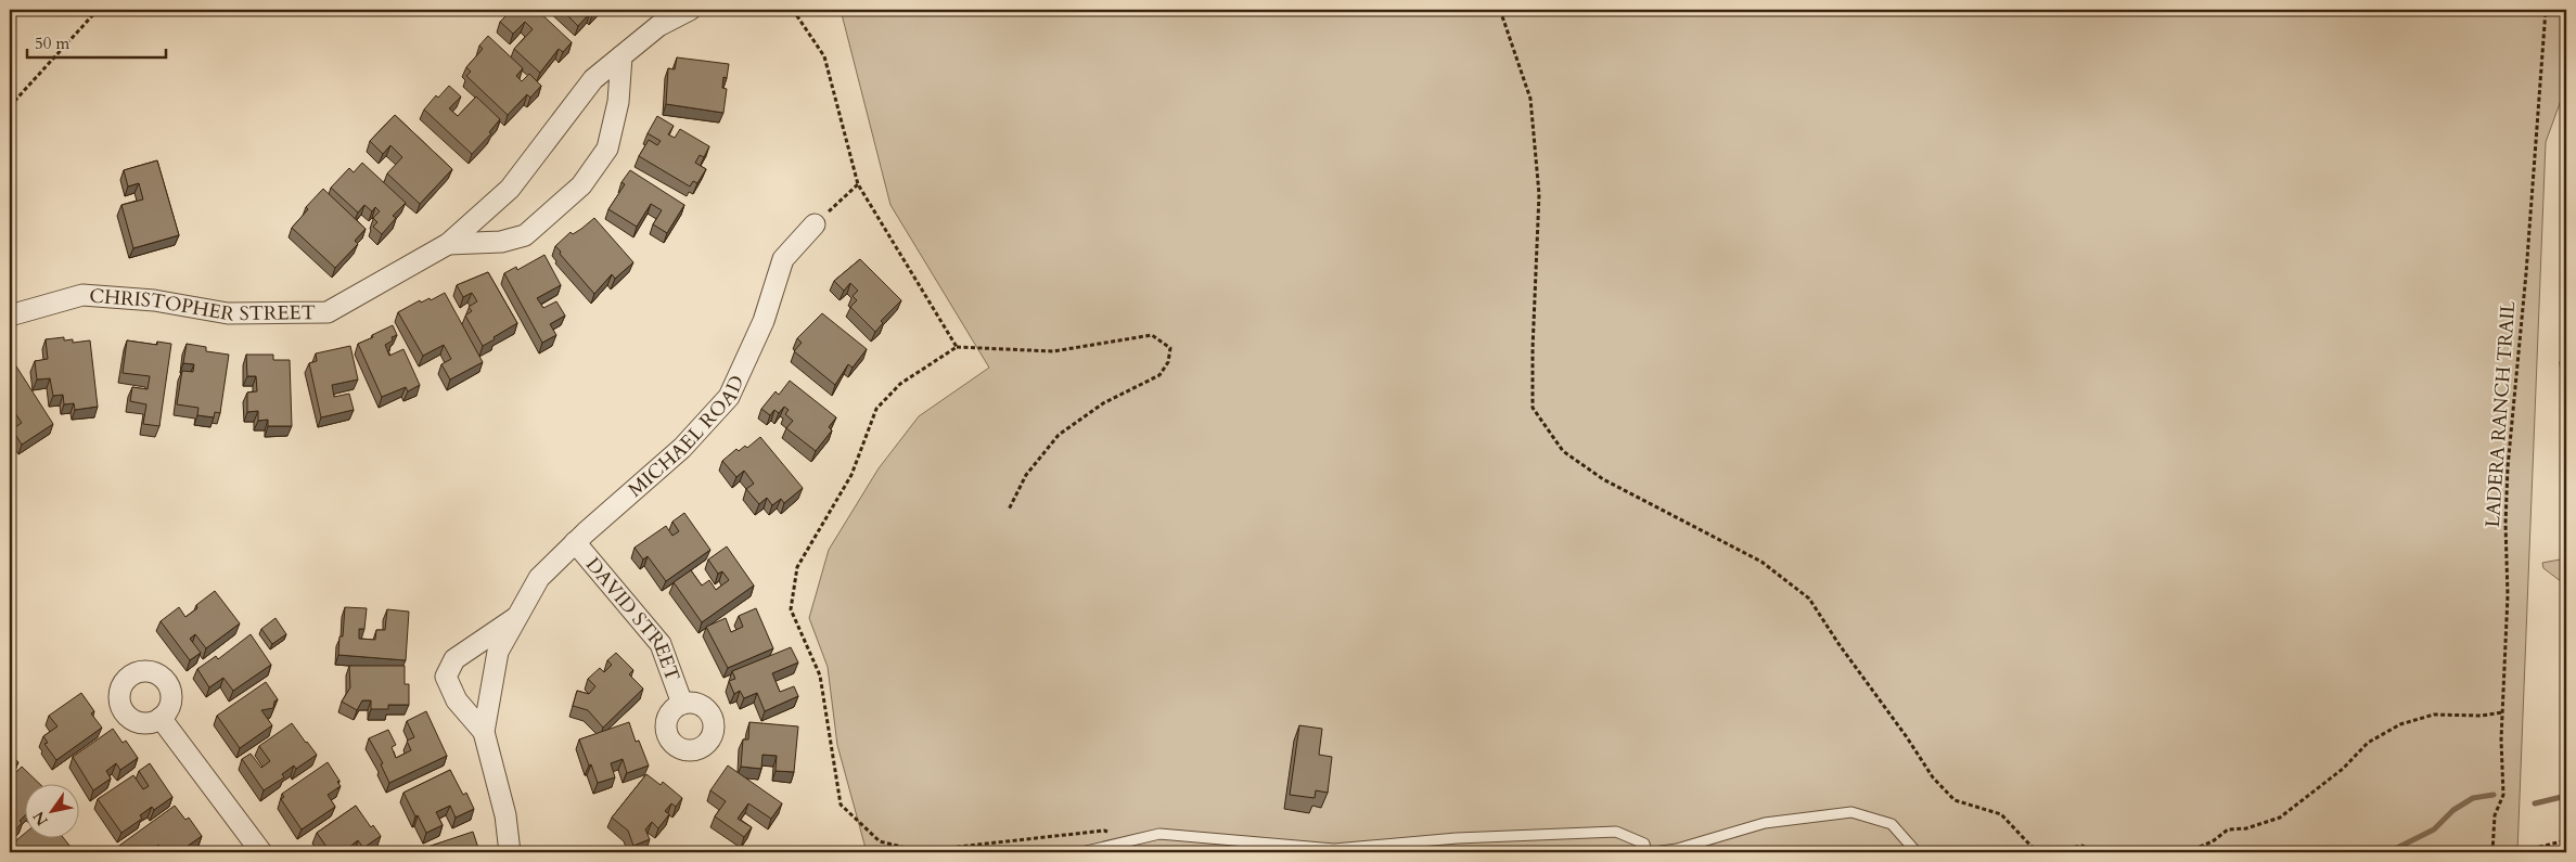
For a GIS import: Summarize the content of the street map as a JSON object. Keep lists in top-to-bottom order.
{
  "streets": {
    "street": ["CHRISTOPHER STREET", "MICHAEL ROAD", "DAVID STREET"],
    "path": ["LADERA RANCH TRAIL"]
  },
  "crossings": [
    ["MICHAEL ROAD", "DAVID STREET"]
  ],
  "scale_bar": "50 m",
  "north": "bottom left"
}
